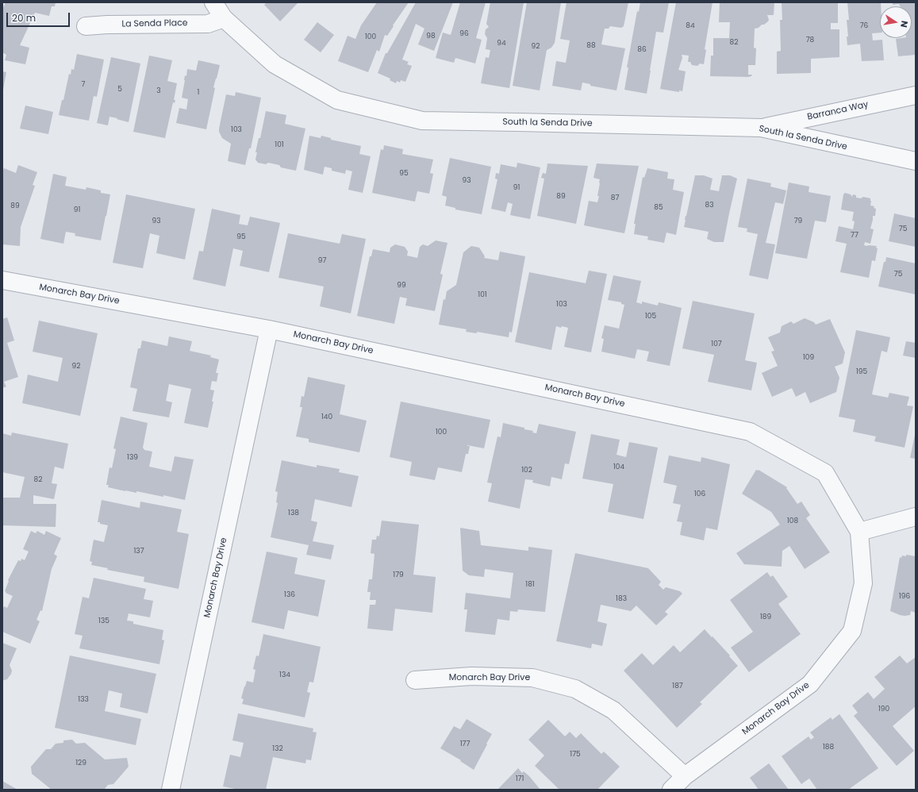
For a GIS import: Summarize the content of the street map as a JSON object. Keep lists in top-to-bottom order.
{
  "streets": {
    "street": [
      "La Senda Place",
      "Barranca Way",
      "South la Senda Drive",
      "Monarch Bay Drive"
    ]
  },
  "crossings": [
    ["La Senda Place", "South la Senda Drive"],
    ["Barranca Way", "South la Senda Drive"]
  ],
  "house_numbers": [
    "84",
    "76",
    "96",
    "98",
    "100",
    "78",
    "82",
    "94",
    "88",
    "92",
    "86",
    "7",
    "5",
    "3",
    "1",
    "103",
    "101",
    "95",
    "93",
    "91",
    "89",
    "87",
    "83",
    "89",
    "85",
    "91",
    "93",
    "79",
    "75",
    "77",
    "95",
    "97",
    "75",
    "99",
    "101",
    "103",
    "105",
    "107",
    "109",
    "92",
    "195",
    "140",
    "100",
    "139",
    "104",
    "102",
    "82",
    "106",
    "138",
    "108",
    "137",
    "179",
    "181",
    "136",
    "196",
    "183",
    "189",
    "135",
    "134",
    "187",
    "133",
    "190",
    "177",
    "188",
    "132",
    "175",
    "129",
    "171"
  ],
  "scale_bar": "20 m",
  "north": "right"
}
